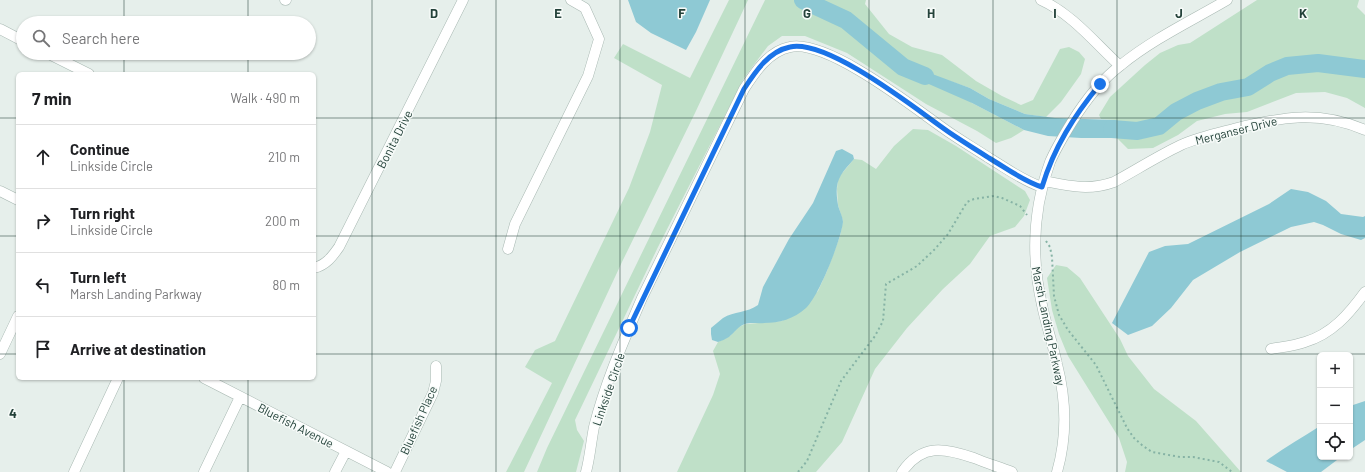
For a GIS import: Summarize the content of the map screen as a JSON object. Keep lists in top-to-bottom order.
{
  "streets": {
    "street": [
      "Merganser Drive",
      "Bonita Drive",
      "Marsh Landing Parkway",
      "Linkside Circle",
      "Bluefish Place",
      "Bluefish Avenue"
    ]
  },
  "crossings": [
    ["Merganser Drive", "Marsh Landing Parkway"],
    ["Merganser Drive", "Linkside Circle"],
    ["Marsh Landing Parkway", "Linkside Circle"]
  ],
  "page": {
    "search": "Search here",
    "heading": ["7 min", "Walk · 490 m"],
    "list": [
      ["Continue", "Linkside Circle", "210 m"],
      ["Turn right", "Linkside Circle", "200 m"],
      ["Turn left", "Marsh Landing Parkway", "80 m"],
      "Arrive at destination"
    ],
    "map_buttons": ["+", "−"]
  },
  "grid": {
    "columns": [
      "D",
      "E",
      "F",
      "G",
      "H",
      "I",
      "J",
      "K"
    ],
    "rows": ["4"]
  }
}
